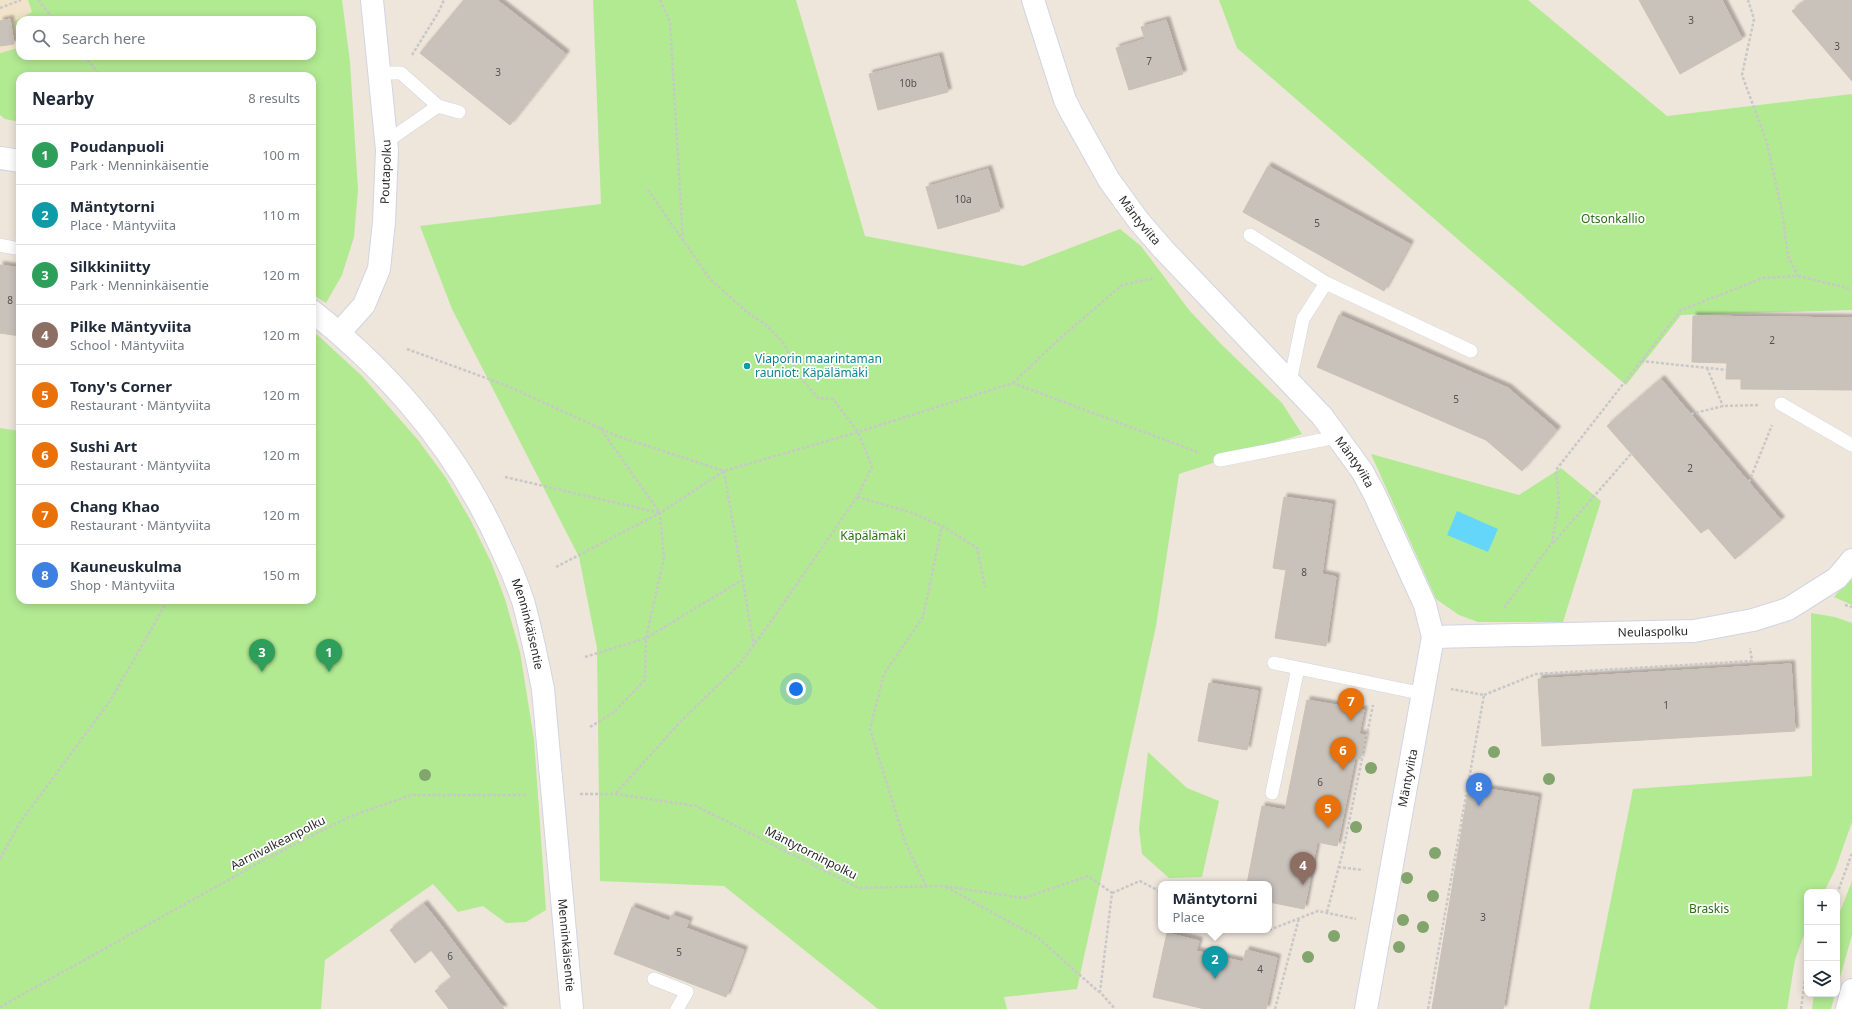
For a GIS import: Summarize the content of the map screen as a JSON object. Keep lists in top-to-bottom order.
{
  "streets": {
    "street": [
      "Poutapolku",
      "Mäntyviita",
      "Menninkäisentie",
      "Neulaspolku"
    ],
    "path": ["Aarnivalkeanpolku", "Mäntytorninpolku"]
  },
  "crossings": [
    ["Poutapolku", "Menninkäisentie"],
    ["Mäntyviita", "Neulaspolku"],
    ["Menninkäisentie", "Aarnivalkeanpolku"],
    ["Aarnivalkeanpolku", "Mäntytorninpolku"]
  ],
  "parks": ["Otsonkallio", "Käpälämäki", "Braskis"],
  "places": ["Viaporin maarintaman rauniot: Käpälämäki"],
  "house_numbers": [
    "3",
    "3",
    "7",
    "3",
    "10b",
    "10a",
    "5",
    "8",
    "2",
    "5",
    "2",
    "8",
    "1",
    "6",
    "3",
    "5",
    "6",
    "4"
  ],
  "page": {
    "search": "Search here",
    "heading": ["Nearby", "8 results"],
    "list": [
      {
        "mark": "1",
        "name": "Poudanpuoli",
        "note": "Park · Menninkäisentie",
        "value": "100 m"
      },
      {
        "mark": "2",
        "name": "Mäntytorni",
        "note": "Place · Mäntyviita",
        "value": "110 m"
      },
      {
        "mark": "3",
        "name": "Silkkiniitty",
        "note": "Park · Menninkäisentie",
        "value": "120 m"
      },
      {
        "mark": "4",
        "name": "Pilke Mäntyviita",
        "note": "School · Mäntyviita",
        "value": "120 m"
      },
      {
        "mark": "5",
        "name": "Tony's Corner",
        "note": "Restaurant · Mäntyviita",
        "value": "120 m"
      },
      {
        "mark": "6",
        "name": "Sushi Art",
        "note": "Restaurant · Mäntyviita",
        "value": "120 m"
      },
      {
        "mark": "7",
        "name": "Chang Khao",
        "note": "Restaurant · Mäntyviita",
        "value": "120 m"
      },
      {
        "mark": "8",
        "name": "Kauneuskulma",
        "note": "Shop · Mäntyviita",
        "value": "150 m"
      }
    ],
    "pins": [
      "1",
      "3",
      "7",
      "6",
      "8",
      "5",
      "4",
      "2"
    ],
    "popup": ["Mäntytorni", "Place"],
    "map_buttons": ["+", "−"]
  }
}
